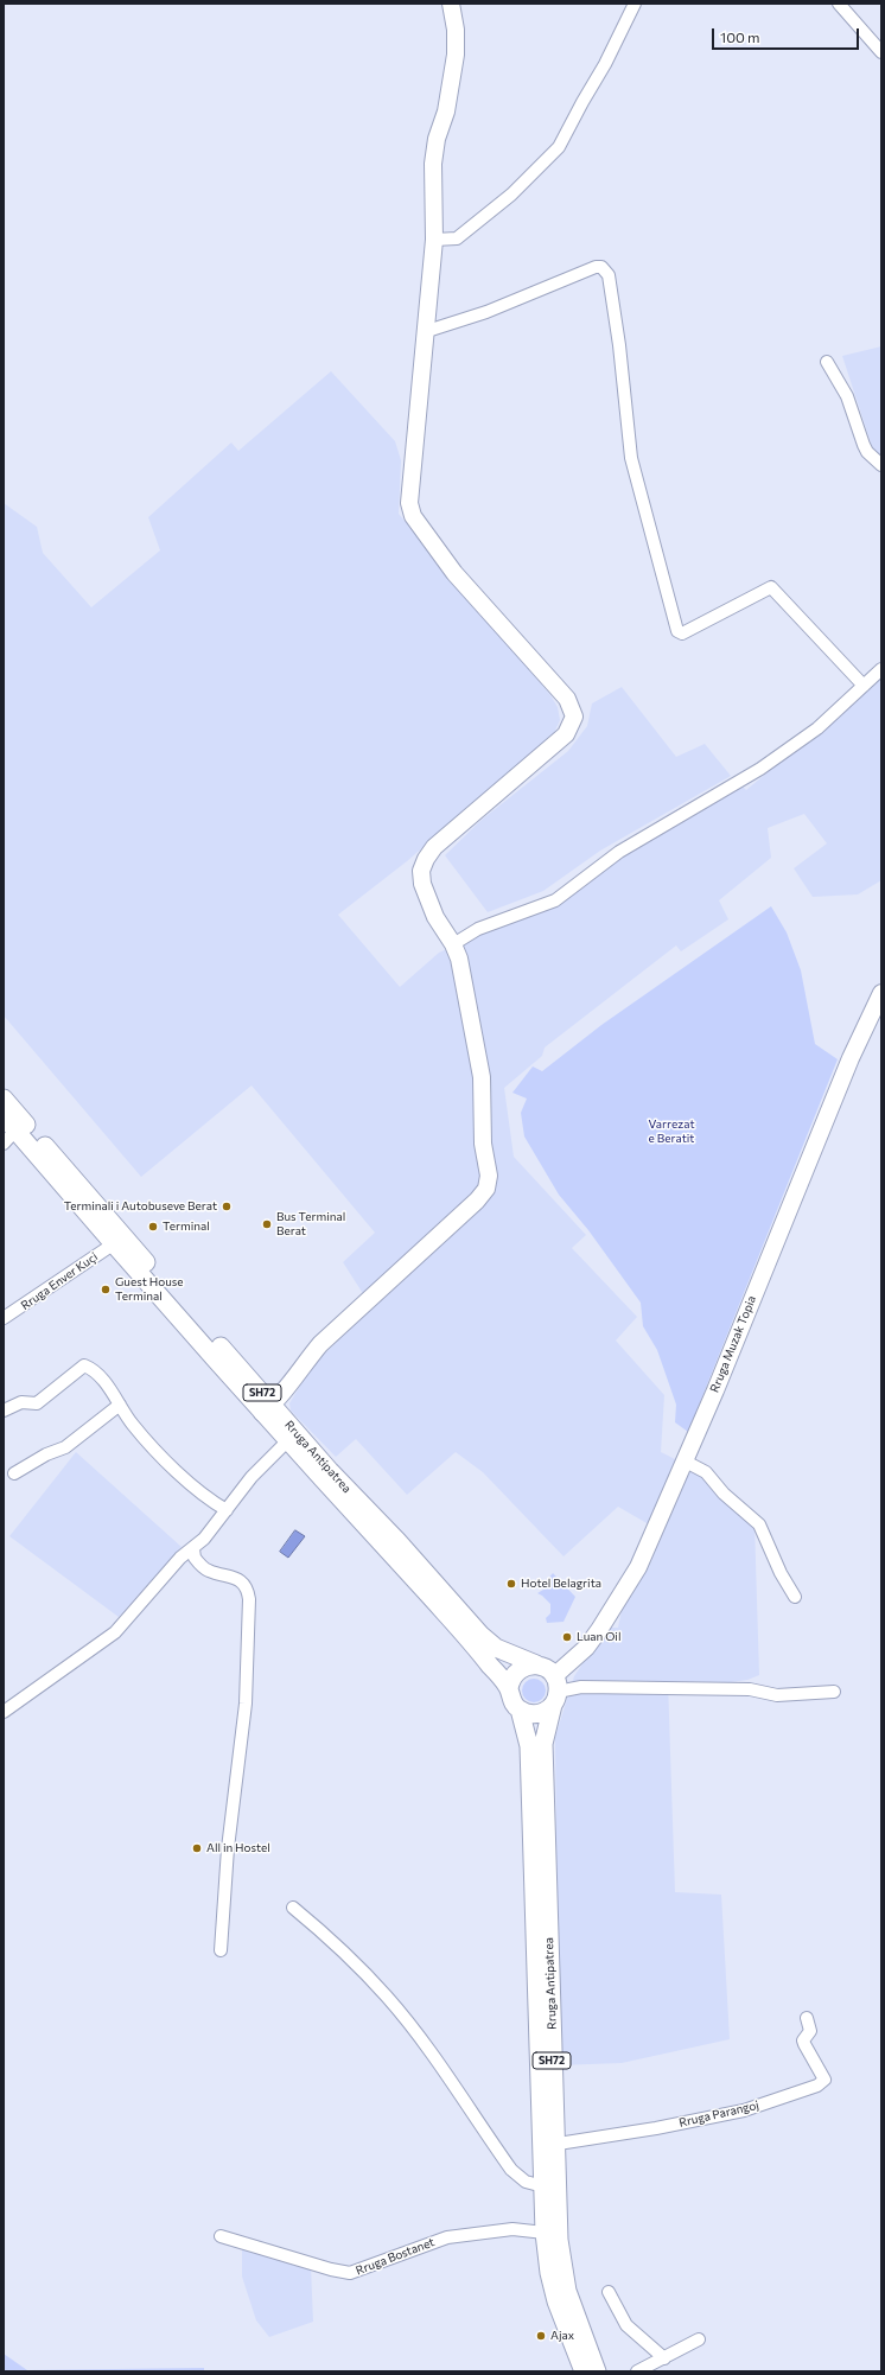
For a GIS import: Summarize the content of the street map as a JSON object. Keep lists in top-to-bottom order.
{
  "streets": {
    "main road": ["SH72", "Rruga Antipatrea"],
    "street": [
      "Rruga Enver Kuçi",
      "Rruga Muzak Topia",
      "Rruga Parangoj",
      "Rruga Bostanet"
    ]
  },
  "crossings": [
    ["Rruga Enver Kuçi", "Rruga Antipatrea"],
    ["Rruga Muzak Topia", "Rruga Antipatrea"],
    ["Rruga Antipatrea", "Rruga Parangoj"],
    ["Rruga Antipatrea", "Rruga Bostanet"]
  ],
  "parks": ["Varrezat e Beratit"],
  "places": [
    "Terminali i Autobuseve Berat",
    "Bus Terminal Berat",
    "Terminal",
    "Guest House Terminal",
    "Hotel Belagrita",
    "Luan Oil",
    "All in Hostel",
    "Ajax"
  ],
  "scale_bar": "100 m"
}
